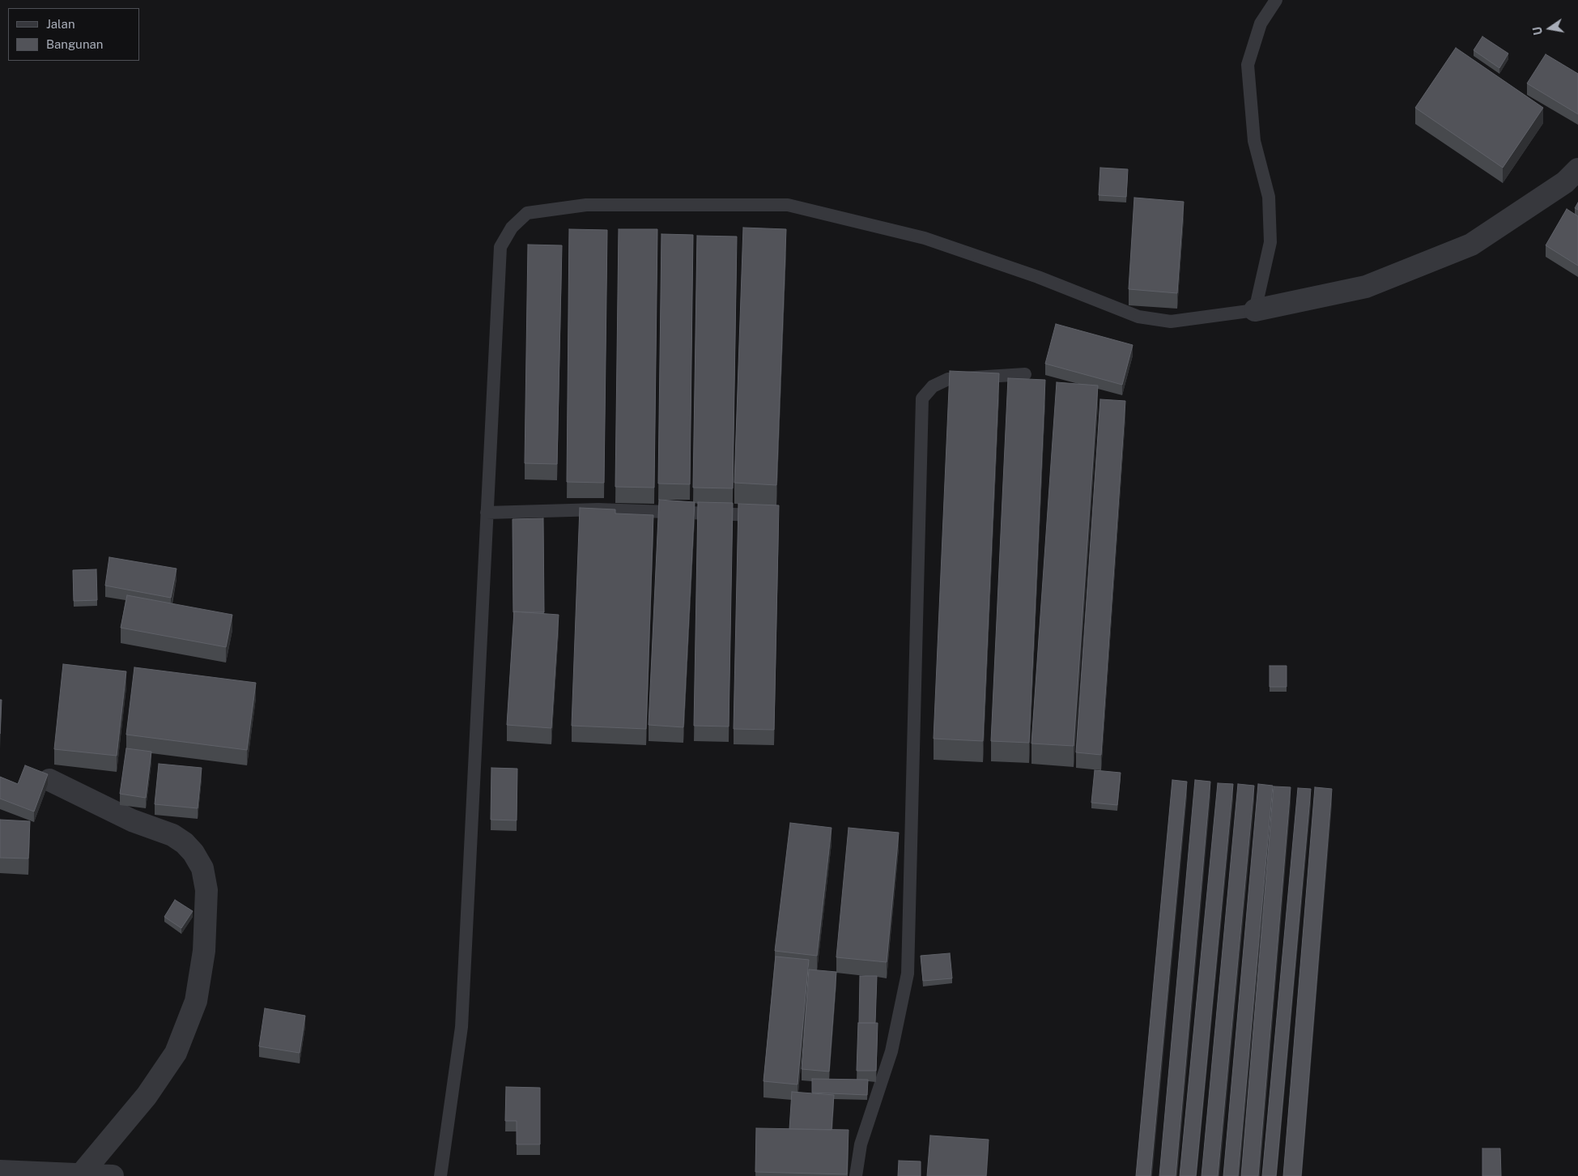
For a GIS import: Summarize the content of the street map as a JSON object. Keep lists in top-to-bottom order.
{
  "legend": ["Jalan", "Bangunan"],
  "north": "left"
}
